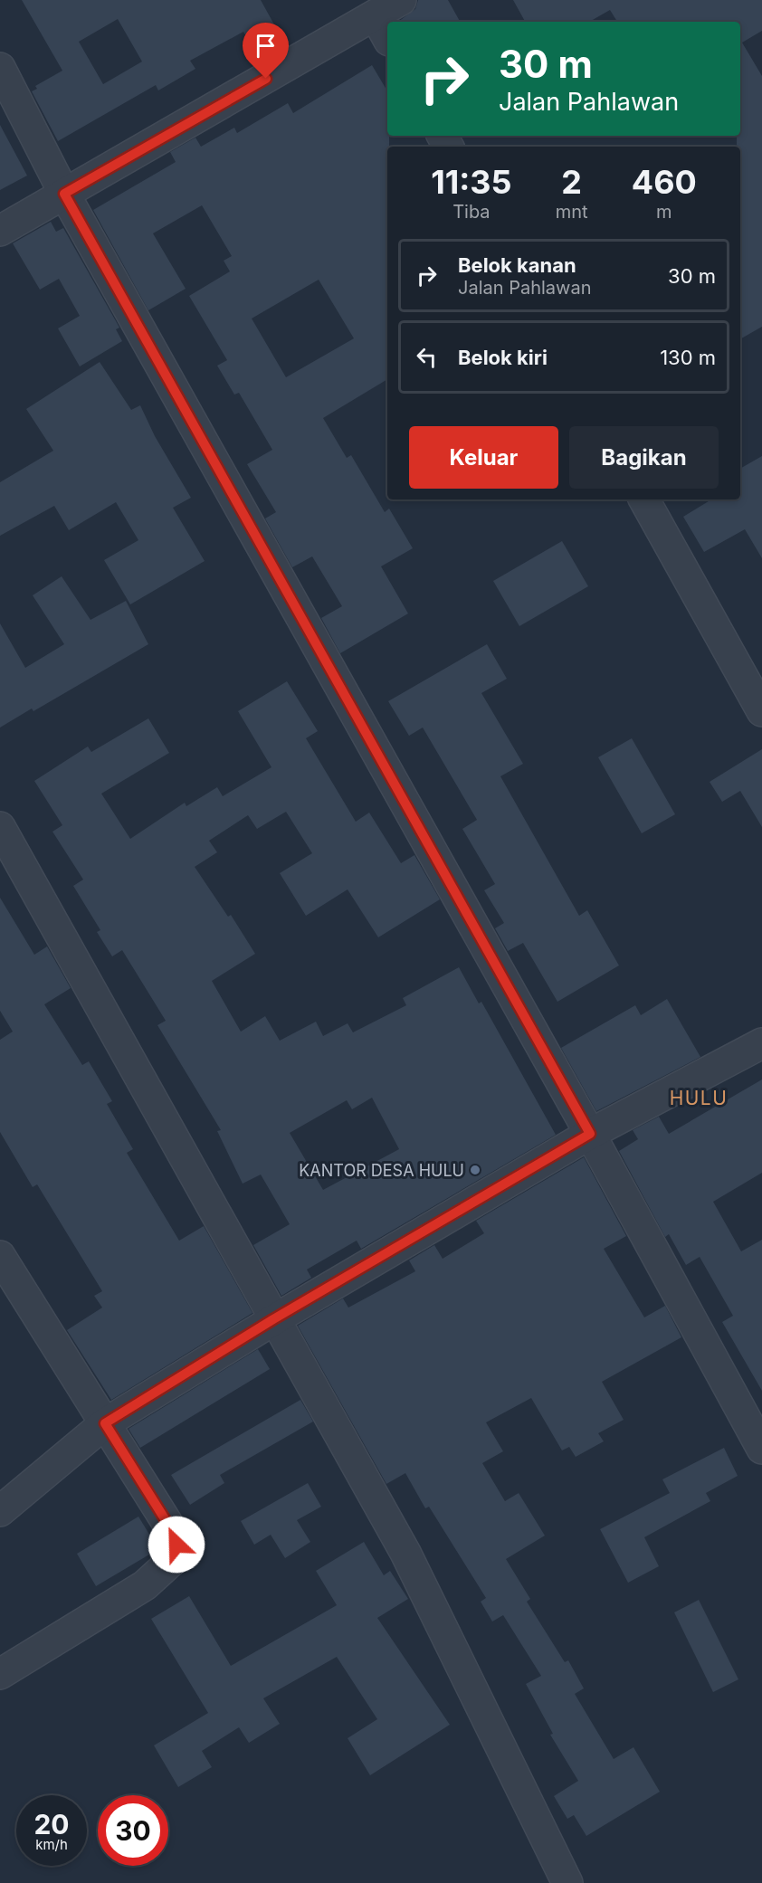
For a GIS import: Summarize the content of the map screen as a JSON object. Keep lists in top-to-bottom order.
{
  "districts": ["HULU"],
  "places": ["KANTOR DESA HULU"],
  "page": {
    "turn": ["30 m", "Jalan Pahlawan"],
    "eta": [
      "11:35",
      "Tiba",
      "2",
      "mnt",
      "460",
      "m"
    ],
    "list": [
      {
        "name": "Belok kanan",
        "note": "Jalan Pahlawan",
        "value": "30 m"
      },
      {
        "name": "Belok kiri",
        "value": "130 m"
      }
    ],
    "buttons": ["Keluar", "Bagikan"],
    "speed": "20 km/h",
    "limit": "30"
  }
}
